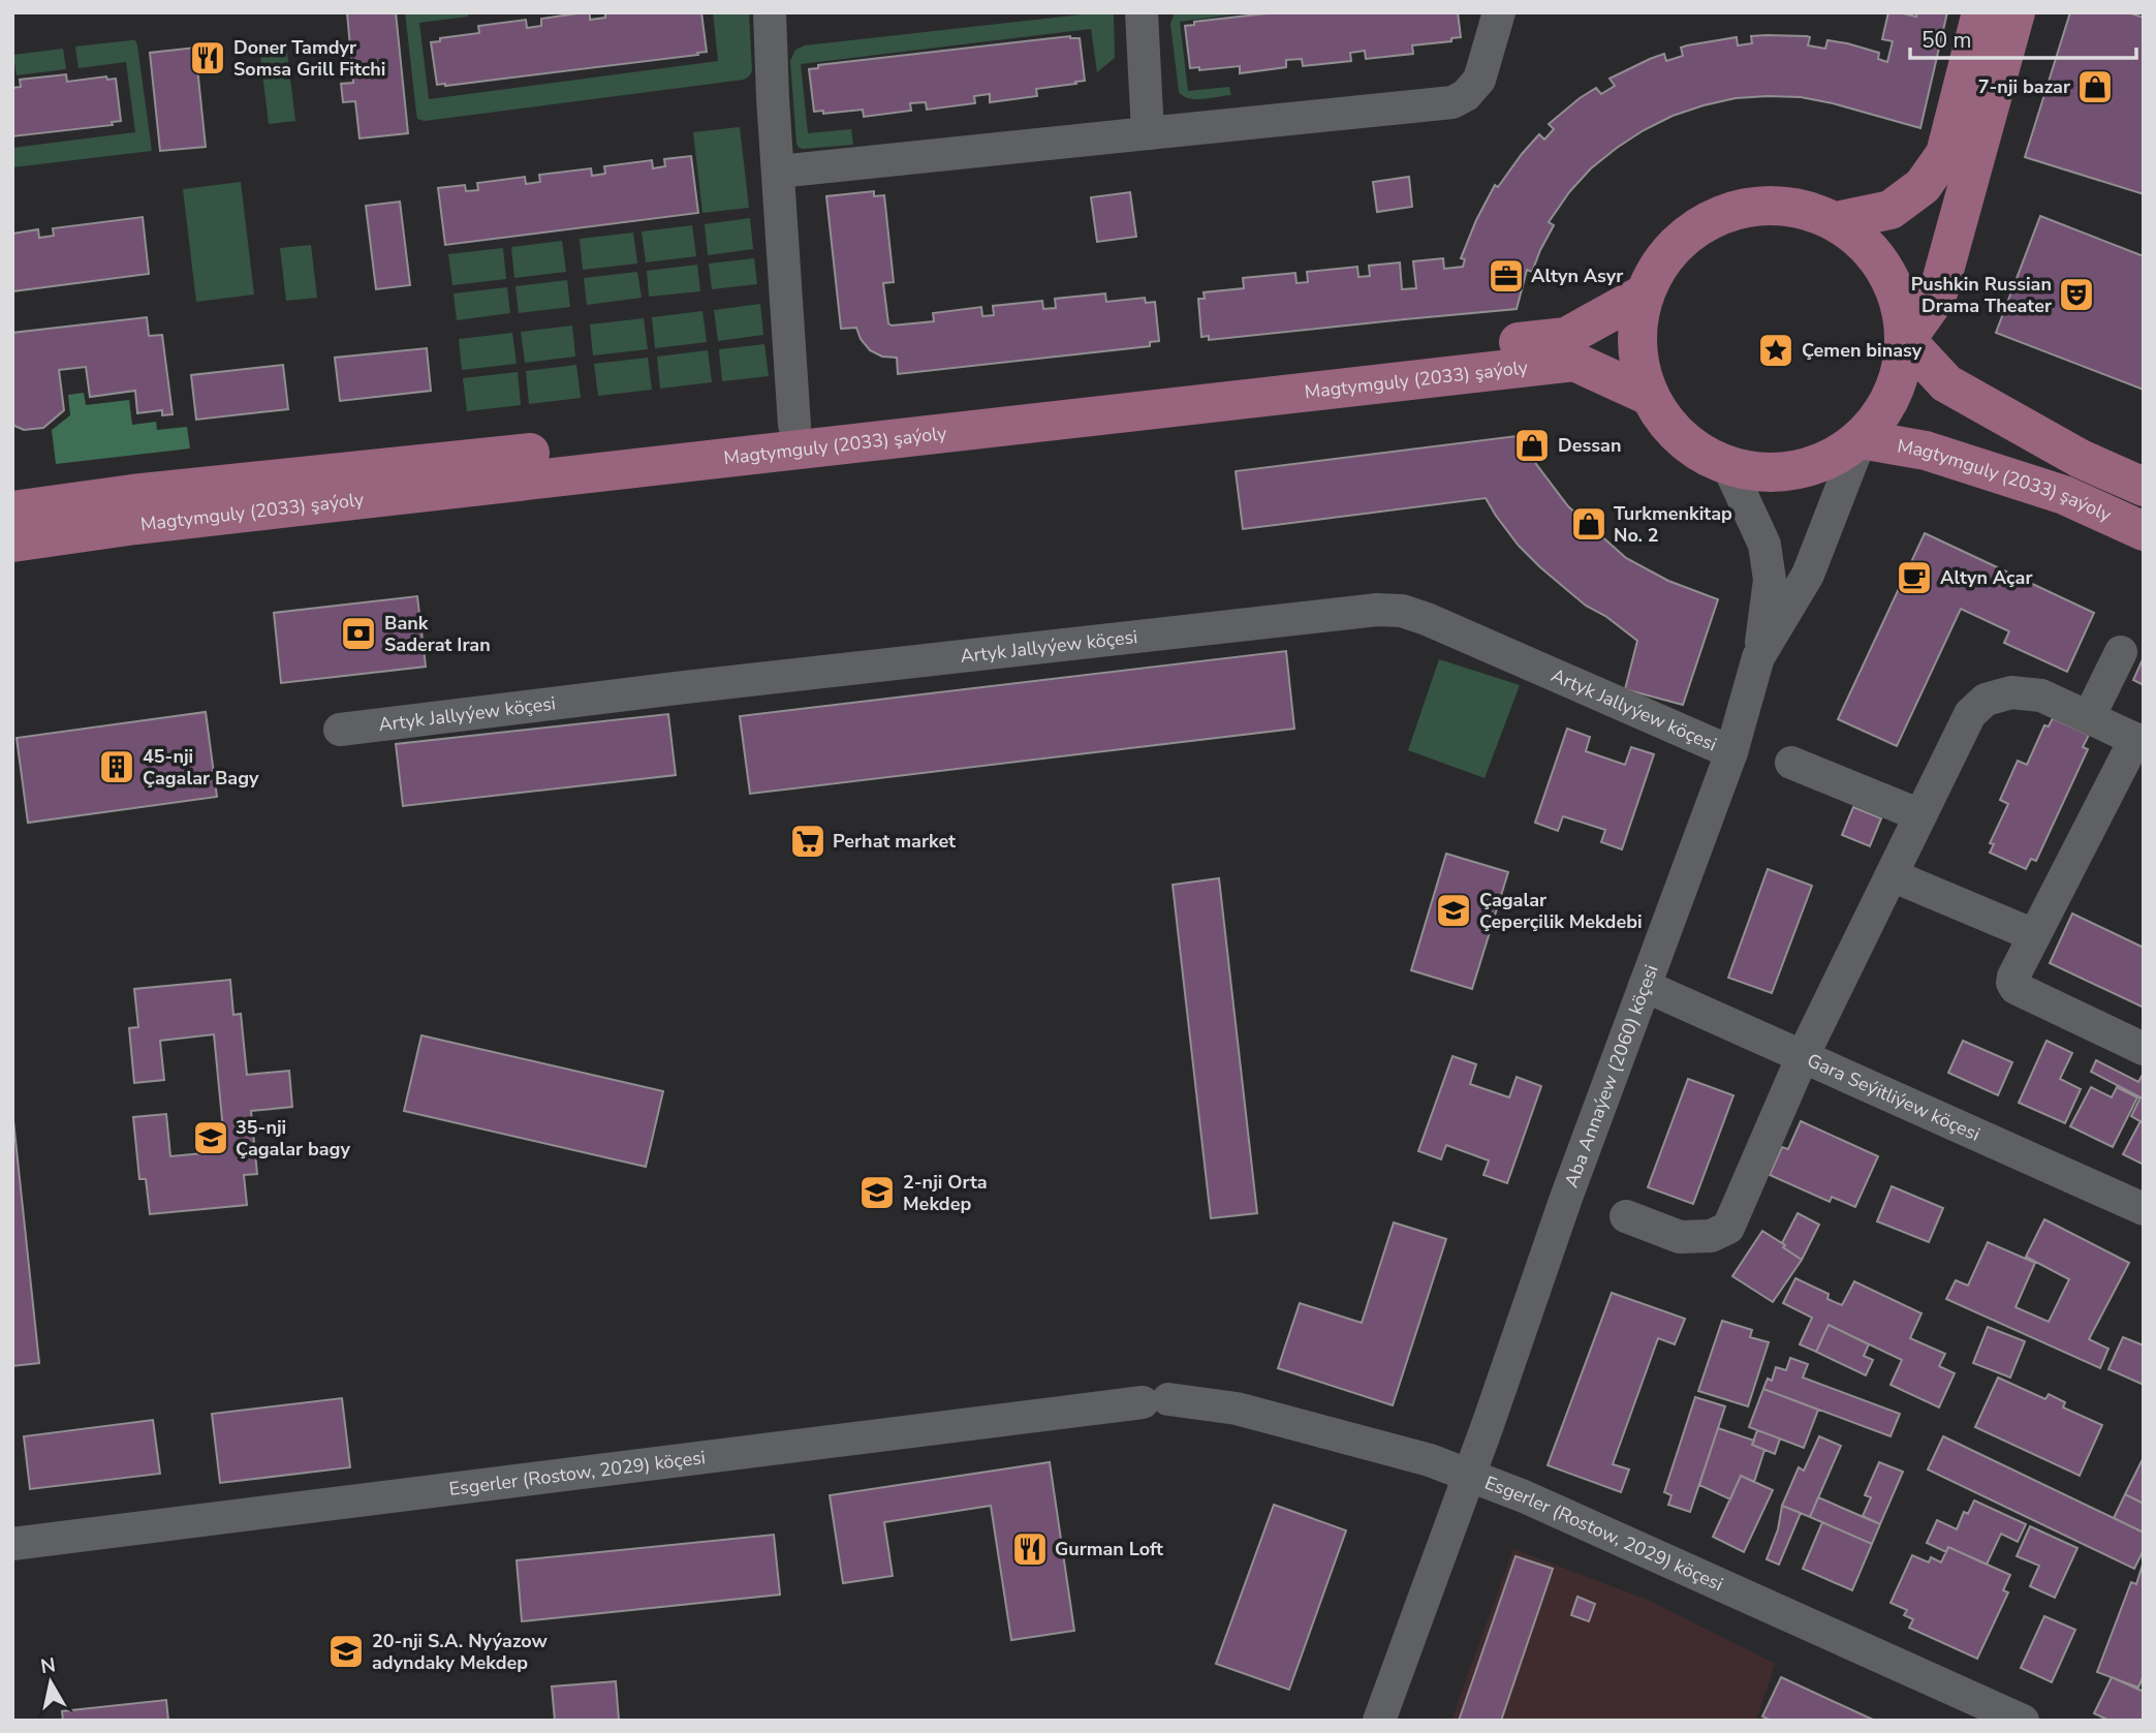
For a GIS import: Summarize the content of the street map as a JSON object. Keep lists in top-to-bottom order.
{
  "streets": {
    "main road": ["Magtymguly (2033) şaýoly"],
    "street": [
      "Artyk Jallyýew köçesi",
      "Aba Annaýew (2060) köçesi",
      "Gara Seýitliýew köçesi",
      "Esgerler (Rostow, 2029) köçesi"
    ]
  },
  "crossings": [
    ["Magtymguly (2033) şaýoly", "Aba Annaýew (2060) köçesi"],
    ["Artyk Jallyýew köçesi", "Aba Annaýew (2060) köçesi"],
    ["Aba Annaýew (2060) köçesi", "Gara Seýitliýew köçesi"],
    ["Aba Annaýew (2060) köçesi", "Esgerler (Rostow, 2029) köçesi"]
  ],
  "places": {
    "restaurant": ["Doner Tamdyr Somsa Grill Fitchi", "Gurman Loft"],
    "shop": ["7-nji bazar", "Dessan", "Turkmenkitap No. 2"],
    "office": ["Altyn Asyr"],
    "theatre": ["Pushkin Russian Drama Theater"],
    "place": ["Çemen binasy"],
    "cafe": ["Altyn Açar"],
    "bank": ["Bank Saderat Iran"],
    "building": ["45-nji Çagalar Bagy"],
    "supermarket": ["Perhat market"],
    "school or university": [
      "Çagalar Çeperçilik Mekdebi",
      "35-nji Çagalar bagy",
      "2-nji Orta Mekdep",
      "20-nji S.A. Nyýazow adyndaky Mekdep"
    ]
  },
  "scale_bar": "50 m",
  "north": "top"
}
